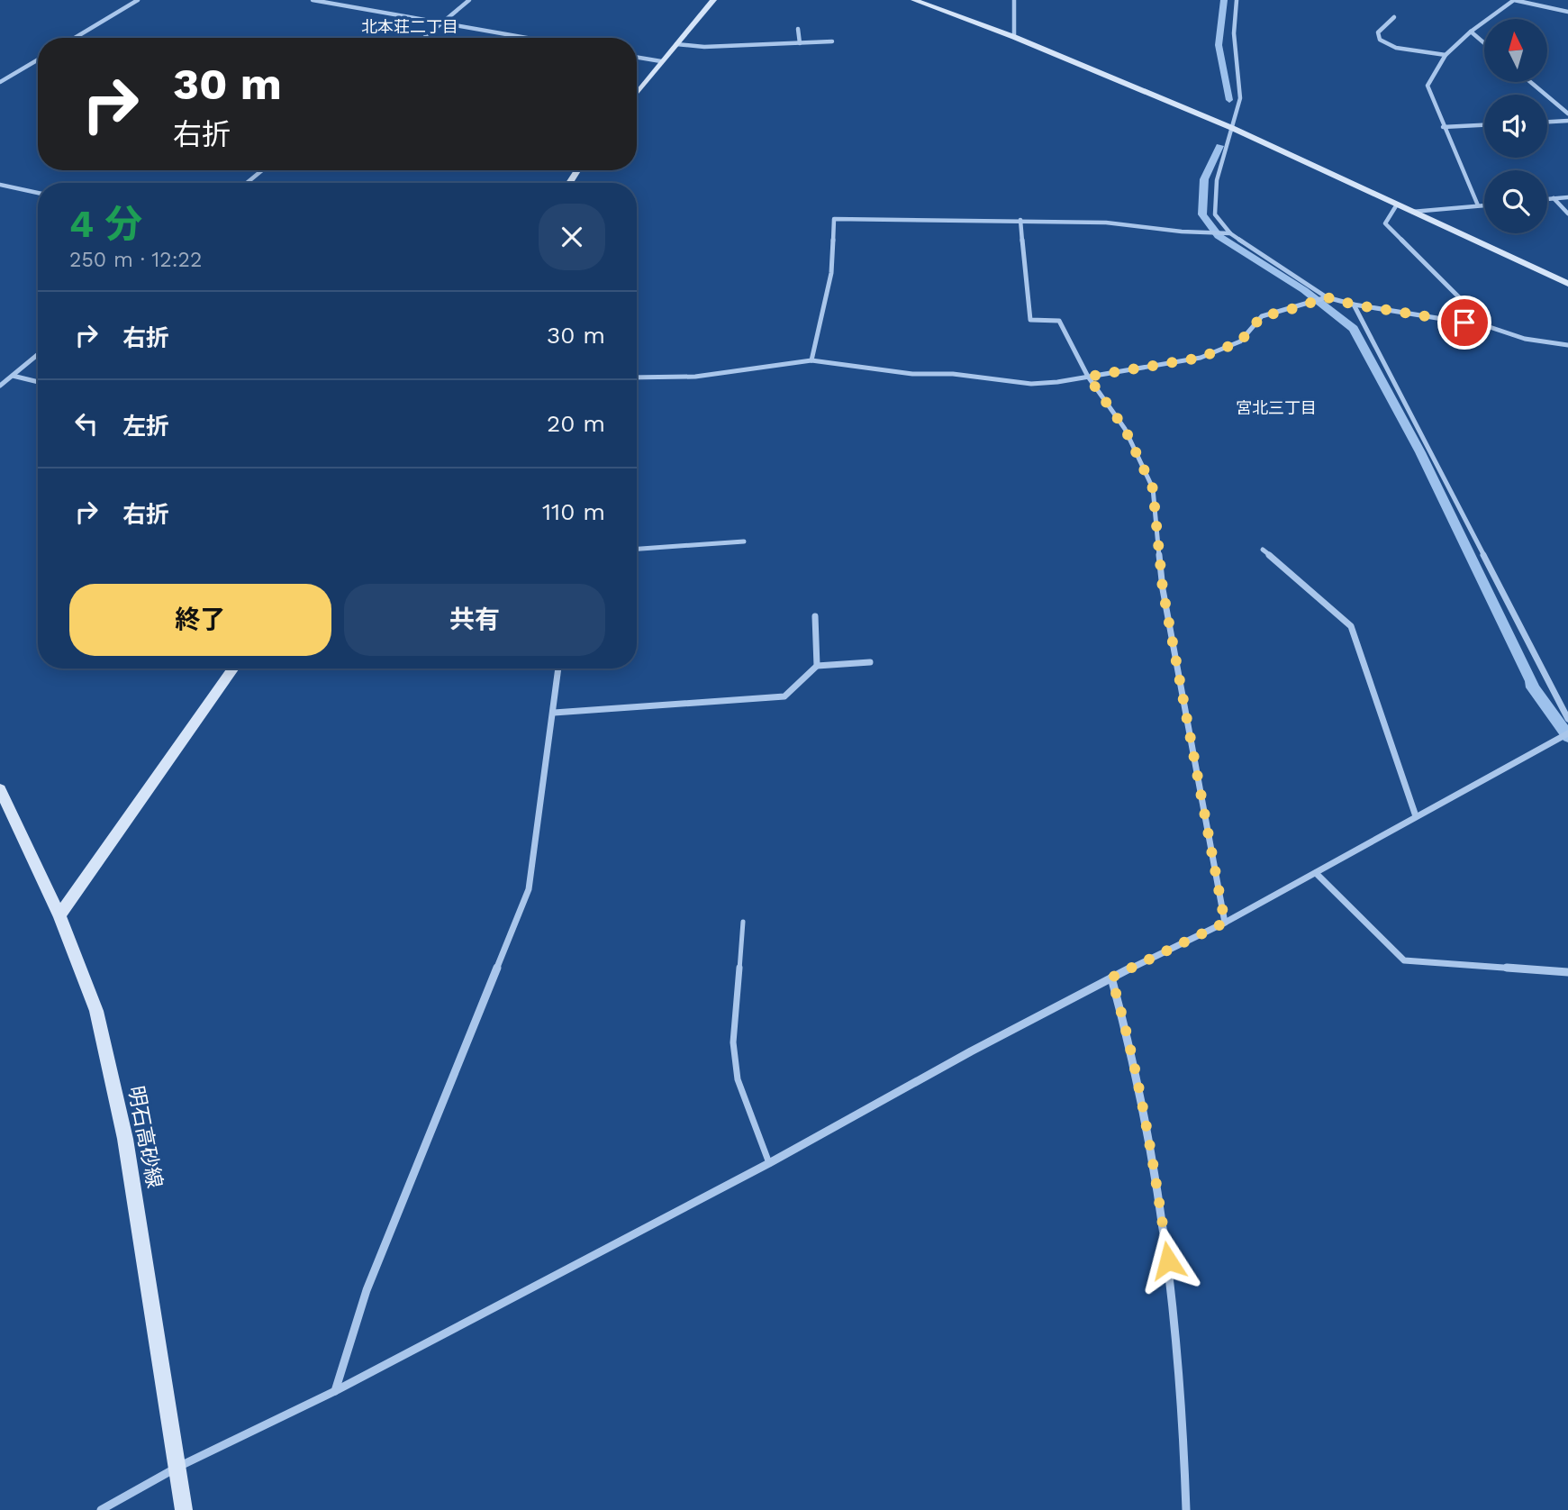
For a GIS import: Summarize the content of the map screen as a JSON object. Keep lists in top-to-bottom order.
{
  "streets": {
    "street": ["明石高砂線"]
  },
  "districts": ["北本荘二丁目", "宮北三丁目"],
  "north": "top",
  "page": {
    "turn": ["30 m", "右折"],
    "heading": ["4 分", "250 m · 12:22"],
    "list": [
      {
        "name": "右折",
        "value": "30 m"
      },
      {
        "name": "左折",
        "value": "20 m"
      },
      {
        "name": "右折",
        "value": "110 m"
      }
    ],
    "buttons": ["終了", "共有"]
  }
}
